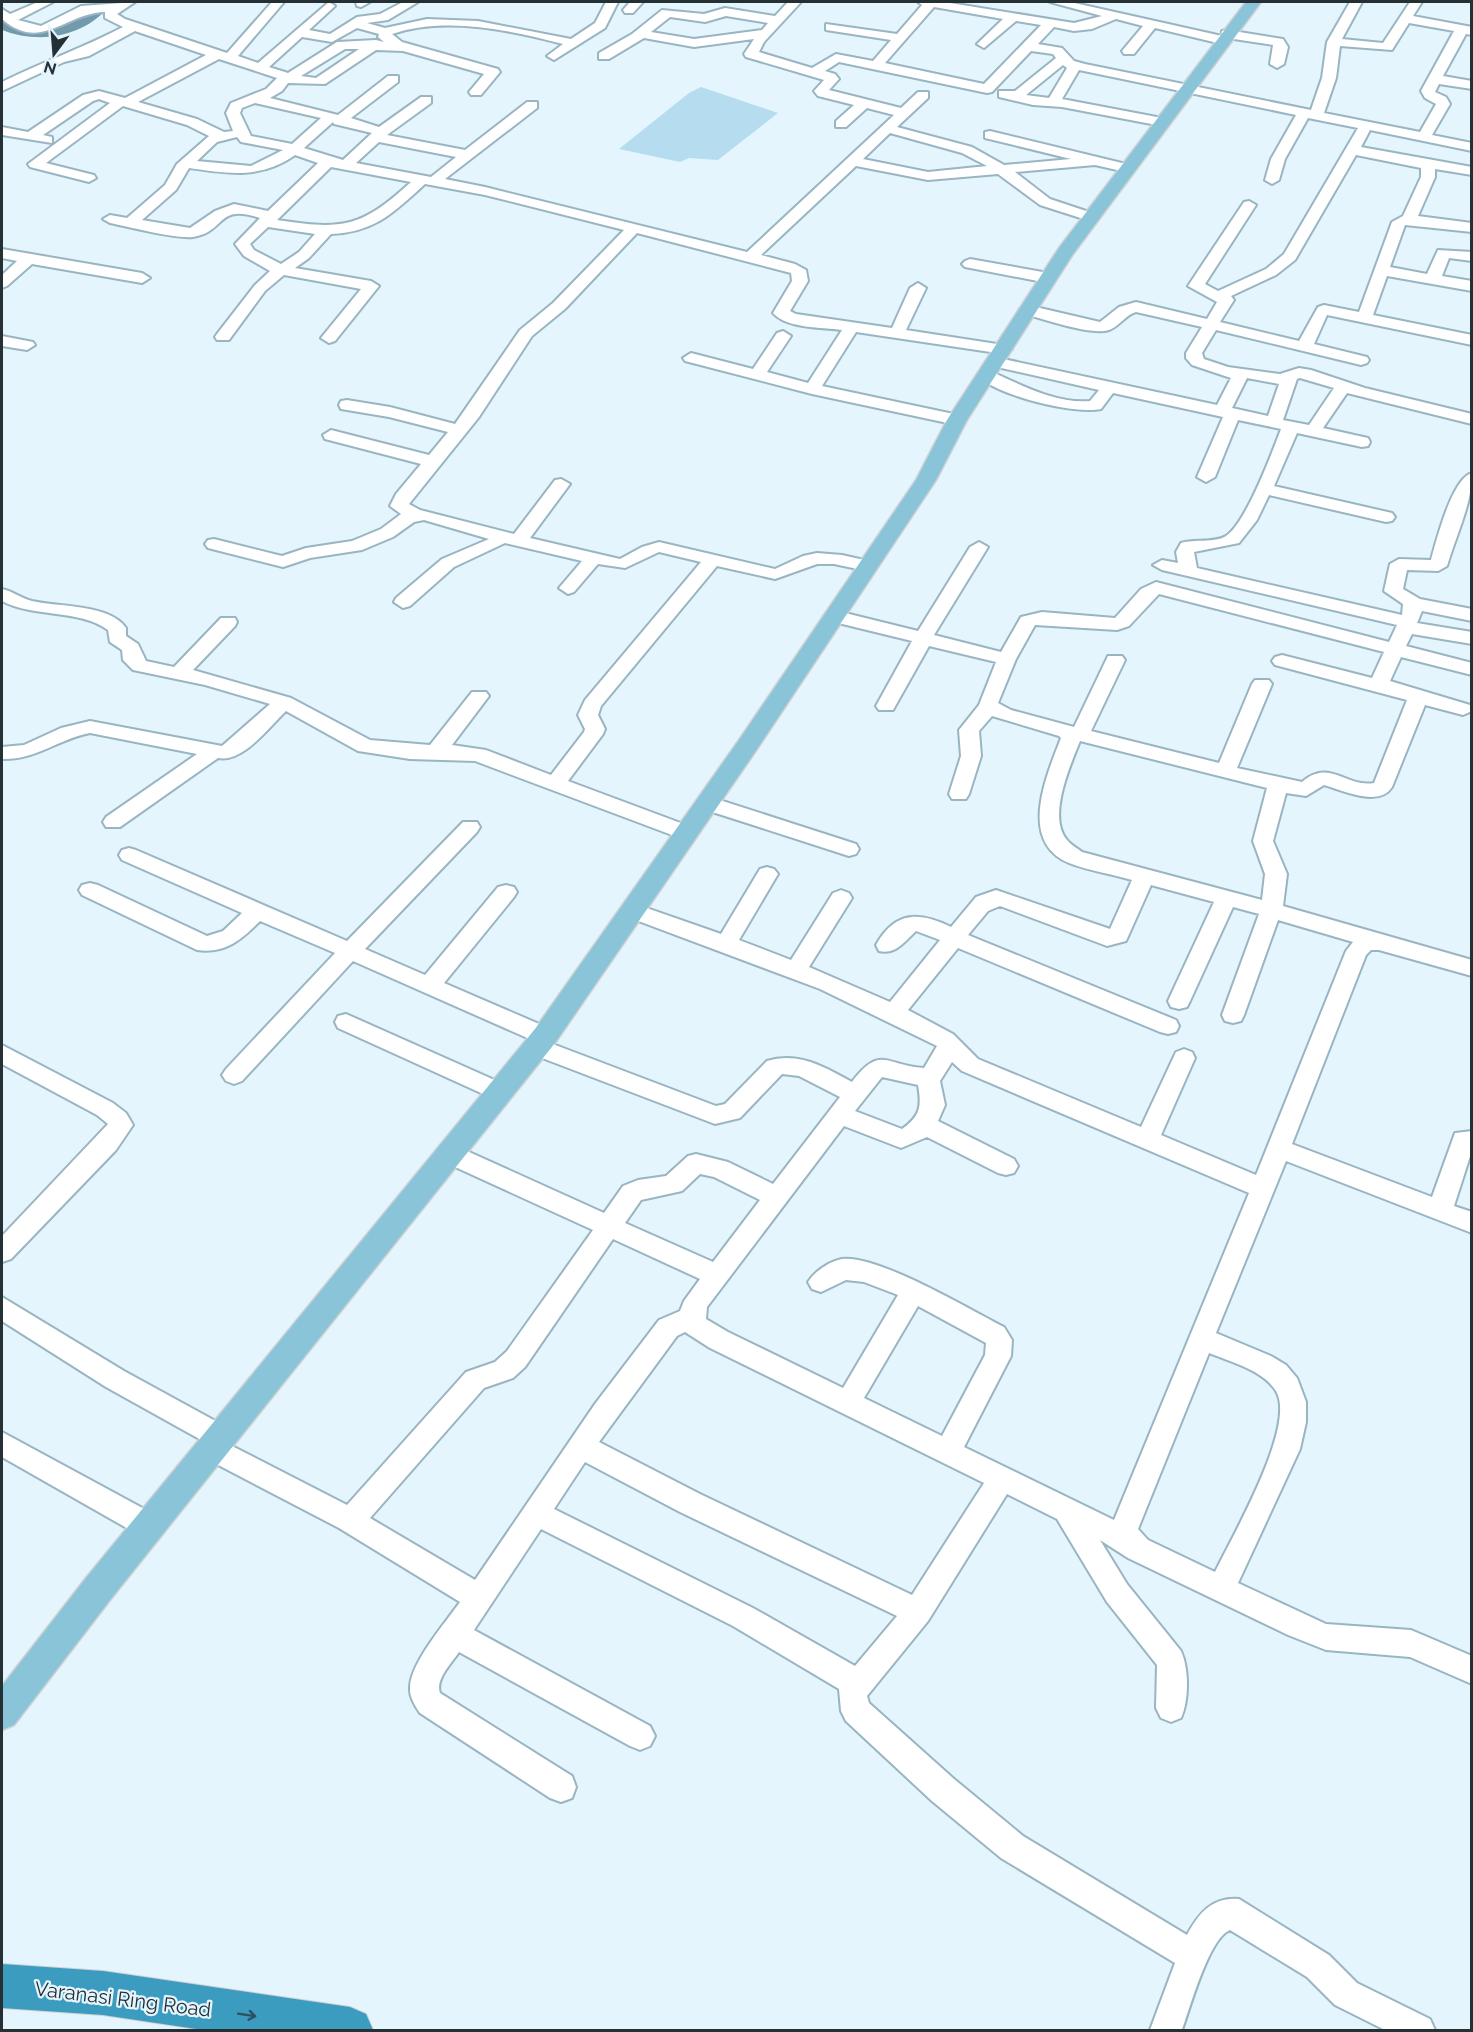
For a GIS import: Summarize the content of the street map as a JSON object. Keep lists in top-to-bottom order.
{
  "streets": {
    "highway": ["Varanasi Ring Road"]
  },
  "one_way": ["Varanasi Ring Road"],
  "north": "bottom"
}
